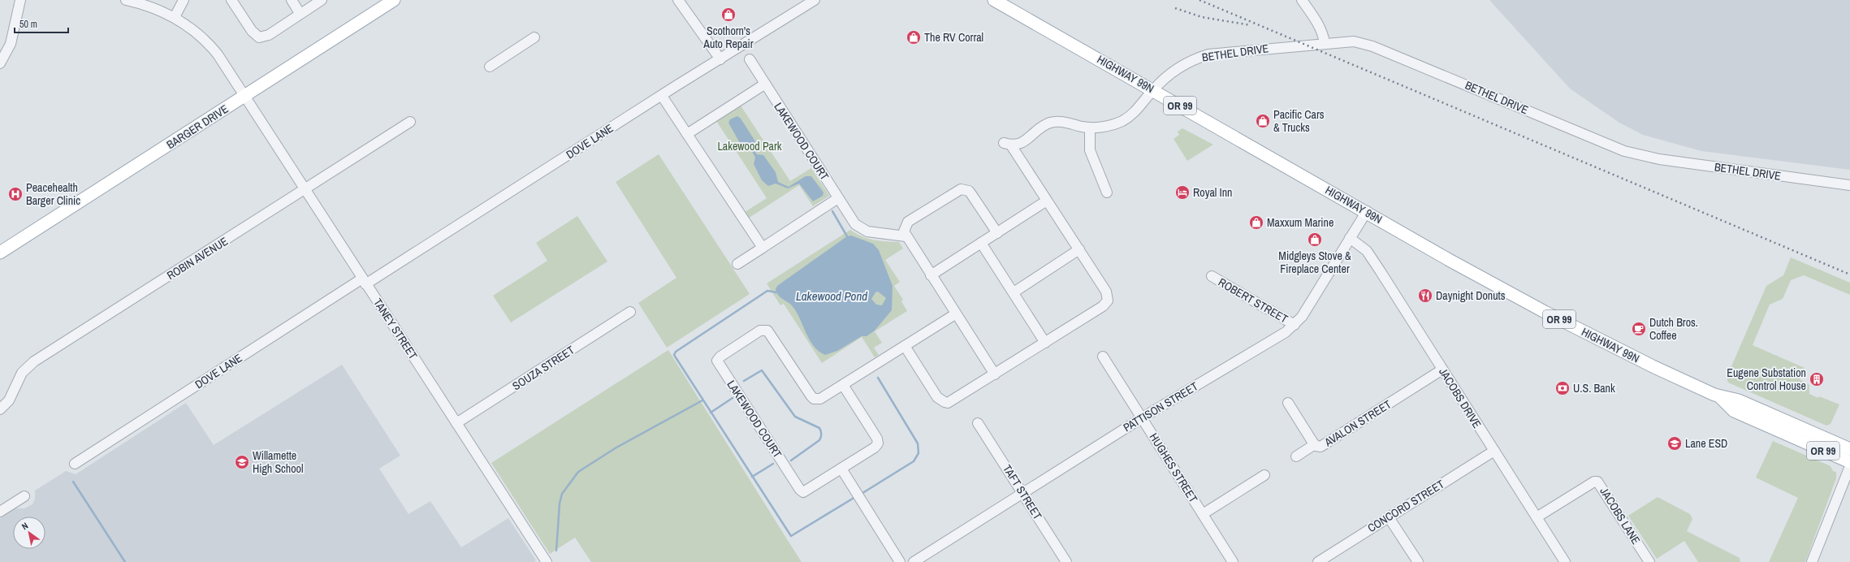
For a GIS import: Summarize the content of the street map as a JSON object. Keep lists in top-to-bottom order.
{
  "streets": {
    "main road": ["HIGHWAY 99N", "OR 99", "BARGER DRIVE"],
    "street": [
      "BETHEL DRIVE",
      "DOVE LANE",
      "LAKEWOOD COURT",
      "ROBIN AVENUE",
      "ROBERT STREET",
      "TANEY STREET",
      "SOUZA STREET",
      "JACOBS DRIVE",
      "PATTISON STREET",
      "AVALON STREET",
      "HUGHES STREET",
      "TAFT STREET",
      "CONCORD STREET",
      "JACOBS LANE"
    ]
  },
  "crossings": [
    ["BETHEL DRIVE", "HIGHWAY 99N"],
    ["HIGHWAY 99N", "PATTISON STREET"],
    ["BARGER DRIVE", "TANEY STREET"],
    ["DOVE LANE", "TANEY STREET"],
    ["ROBIN AVENUE", "TANEY STREET"],
    ["ROBERT STREET", "PATTISON STREET"],
    ["TANEY STREET", "SOUZA STREET"],
    ["JACOBS DRIVE", "PATTISON STREET"],
    ["JACOBS DRIVE", "AVALON STREET"],
    ["JACOBS DRIVE", "CONCORD STREET"],
    ["JACOBS DRIVE", "JACOBS LANE"],
    ["PATTISON STREET", "HUGHES STREET"],
    ["PATTISON STREET", "TAFT STREET"]
  ],
  "water": ["Lakewood Pond"],
  "parks": ["Lakewood Park"],
  "places": {
    "shop": [
      "Scothorn's Auto Repair",
      "The RV Corral",
      "Pacific Cars & Trucks",
      "Maxxum Marine",
      "Midgleys Stove & Fireplace Center"
    ],
    "hotel": ["Royal Inn"],
    "hospital": ["Peacehealth Barger Clinic"],
    "restaurant": ["Daynight Donuts"],
    "cafe": ["Dutch Bros. Coffee"],
    "building": ["Eugene Substation Control House"],
    "bank": ["U.S. Bank"],
    "school or university": ["Lane ESD", "Willamette High School"]
  },
  "scale_bar": "50 m",
  "north": "top left"
}
